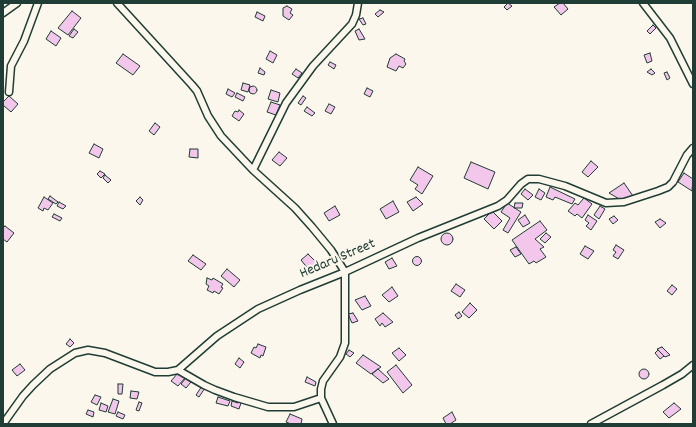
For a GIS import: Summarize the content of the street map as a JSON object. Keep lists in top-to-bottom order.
{
  "streets": {
    "street": ["Hedaru Street"]
  }
}
